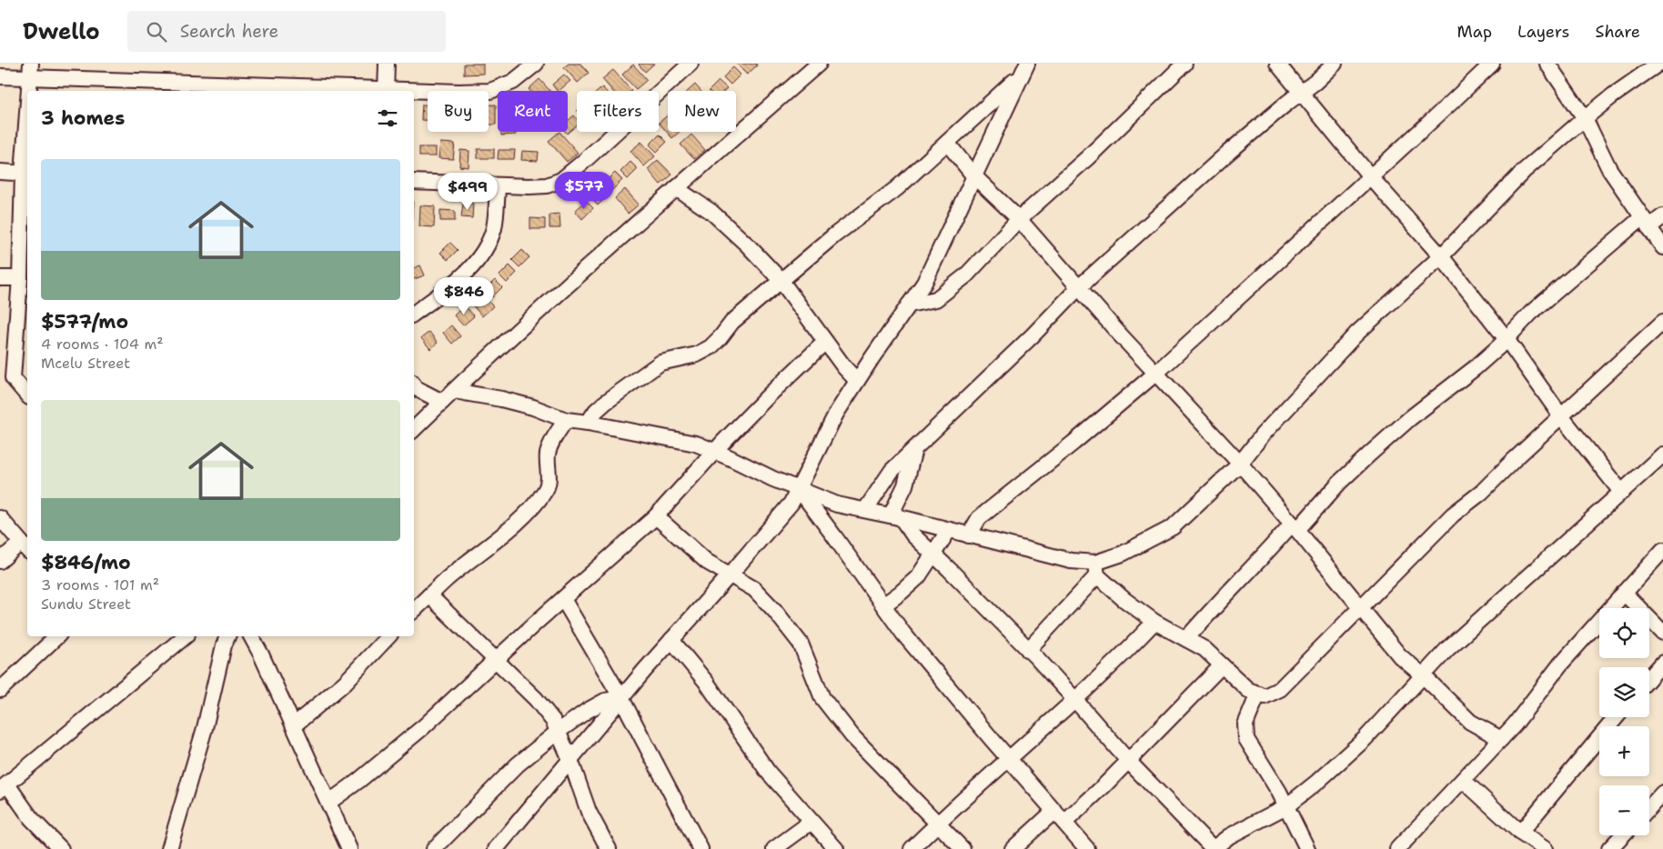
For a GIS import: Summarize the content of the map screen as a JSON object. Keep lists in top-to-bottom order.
{
  "page": {
    "header": "Dwello",
    "search": "Search here",
    "nav": ["Map", "Layers", "Share"],
    "chip": [
      "Buy",
      "Rent",
      "Filters",
      "New"
    ],
    "heading": "3 homes",
    "list": [
      {
        "name": "$577/mo",
        "note": "4 rooms · 104 m² · Mcelu Street"
      },
      {
        "name": "$846/mo",
        "note": "3 rooms · 101 m² · Sundu Street"
      }
    ],
    "price": ["$577", "$499", "$846"],
    "map_buttons": ["+", "−"]
  }
}
